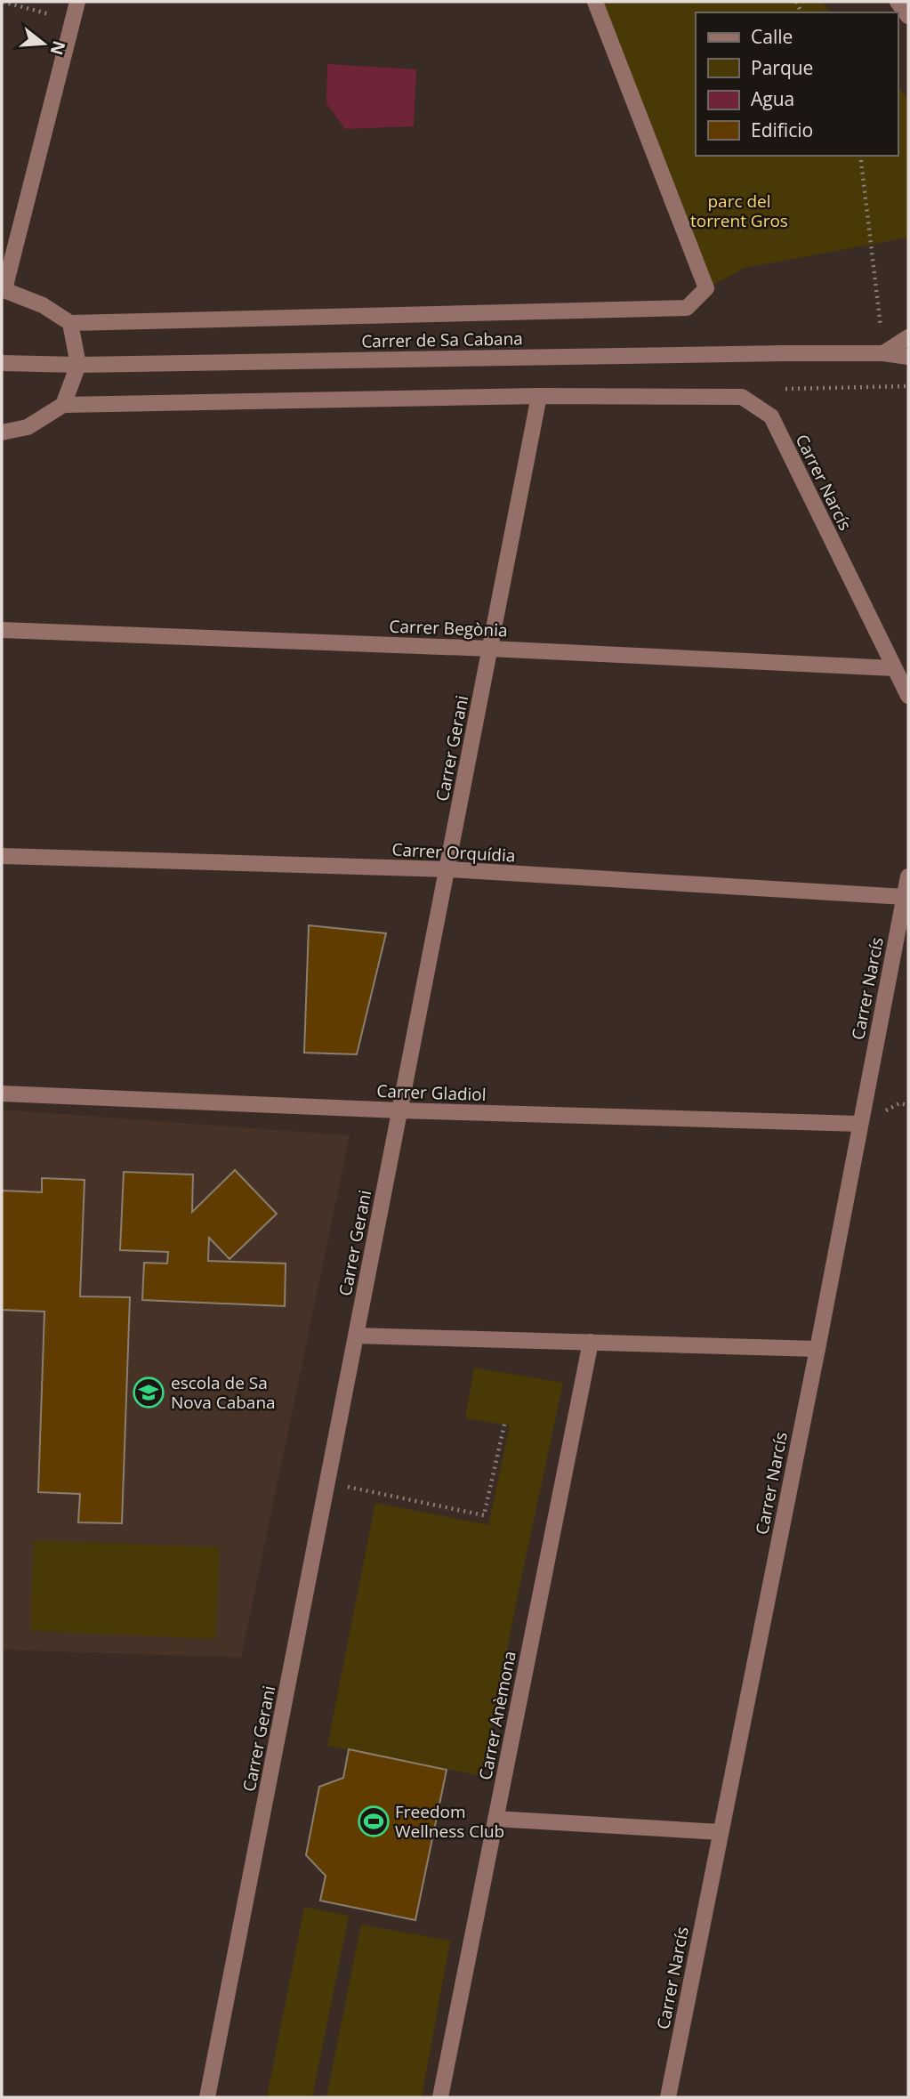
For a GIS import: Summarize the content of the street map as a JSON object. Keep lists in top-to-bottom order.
{
  "streets": {
    "street": [
      "Carrer de Sa Cabana",
      "Carrer Narcís",
      "Carrer Begònia",
      "Carrer Gerani",
      "Carrer Orquídia",
      "Carrer Gladiol",
      "Carrer Anèmona"
    ]
  },
  "crossings": [
    ["Carrer Narcís", "Carrer Begònia"],
    ["Carrer Narcís", "Carrer Gerani"],
    ["Carrer Narcís", "Carrer Orquídia"],
    ["Carrer Narcís", "Carrer Gladiol"],
    ["Carrer Begònia", "Carrer Gerani"],
    ["Carrer Gerani", "Carrer Orquídia"],
    ["Carrer Gerani", "Carrer Gladiol"]
  ],
  "parks": ["parc del torrent Gros"],
  "places": {
    "school or university": ["escola de Sa Nova Cabana"],
    "sports": ["Freedom Wellness Club"]
  },
  "legend": [
    "Calle",
    "Parque",
    "Agua",
    "Edificio"
  ],
  "north": "right"
}
